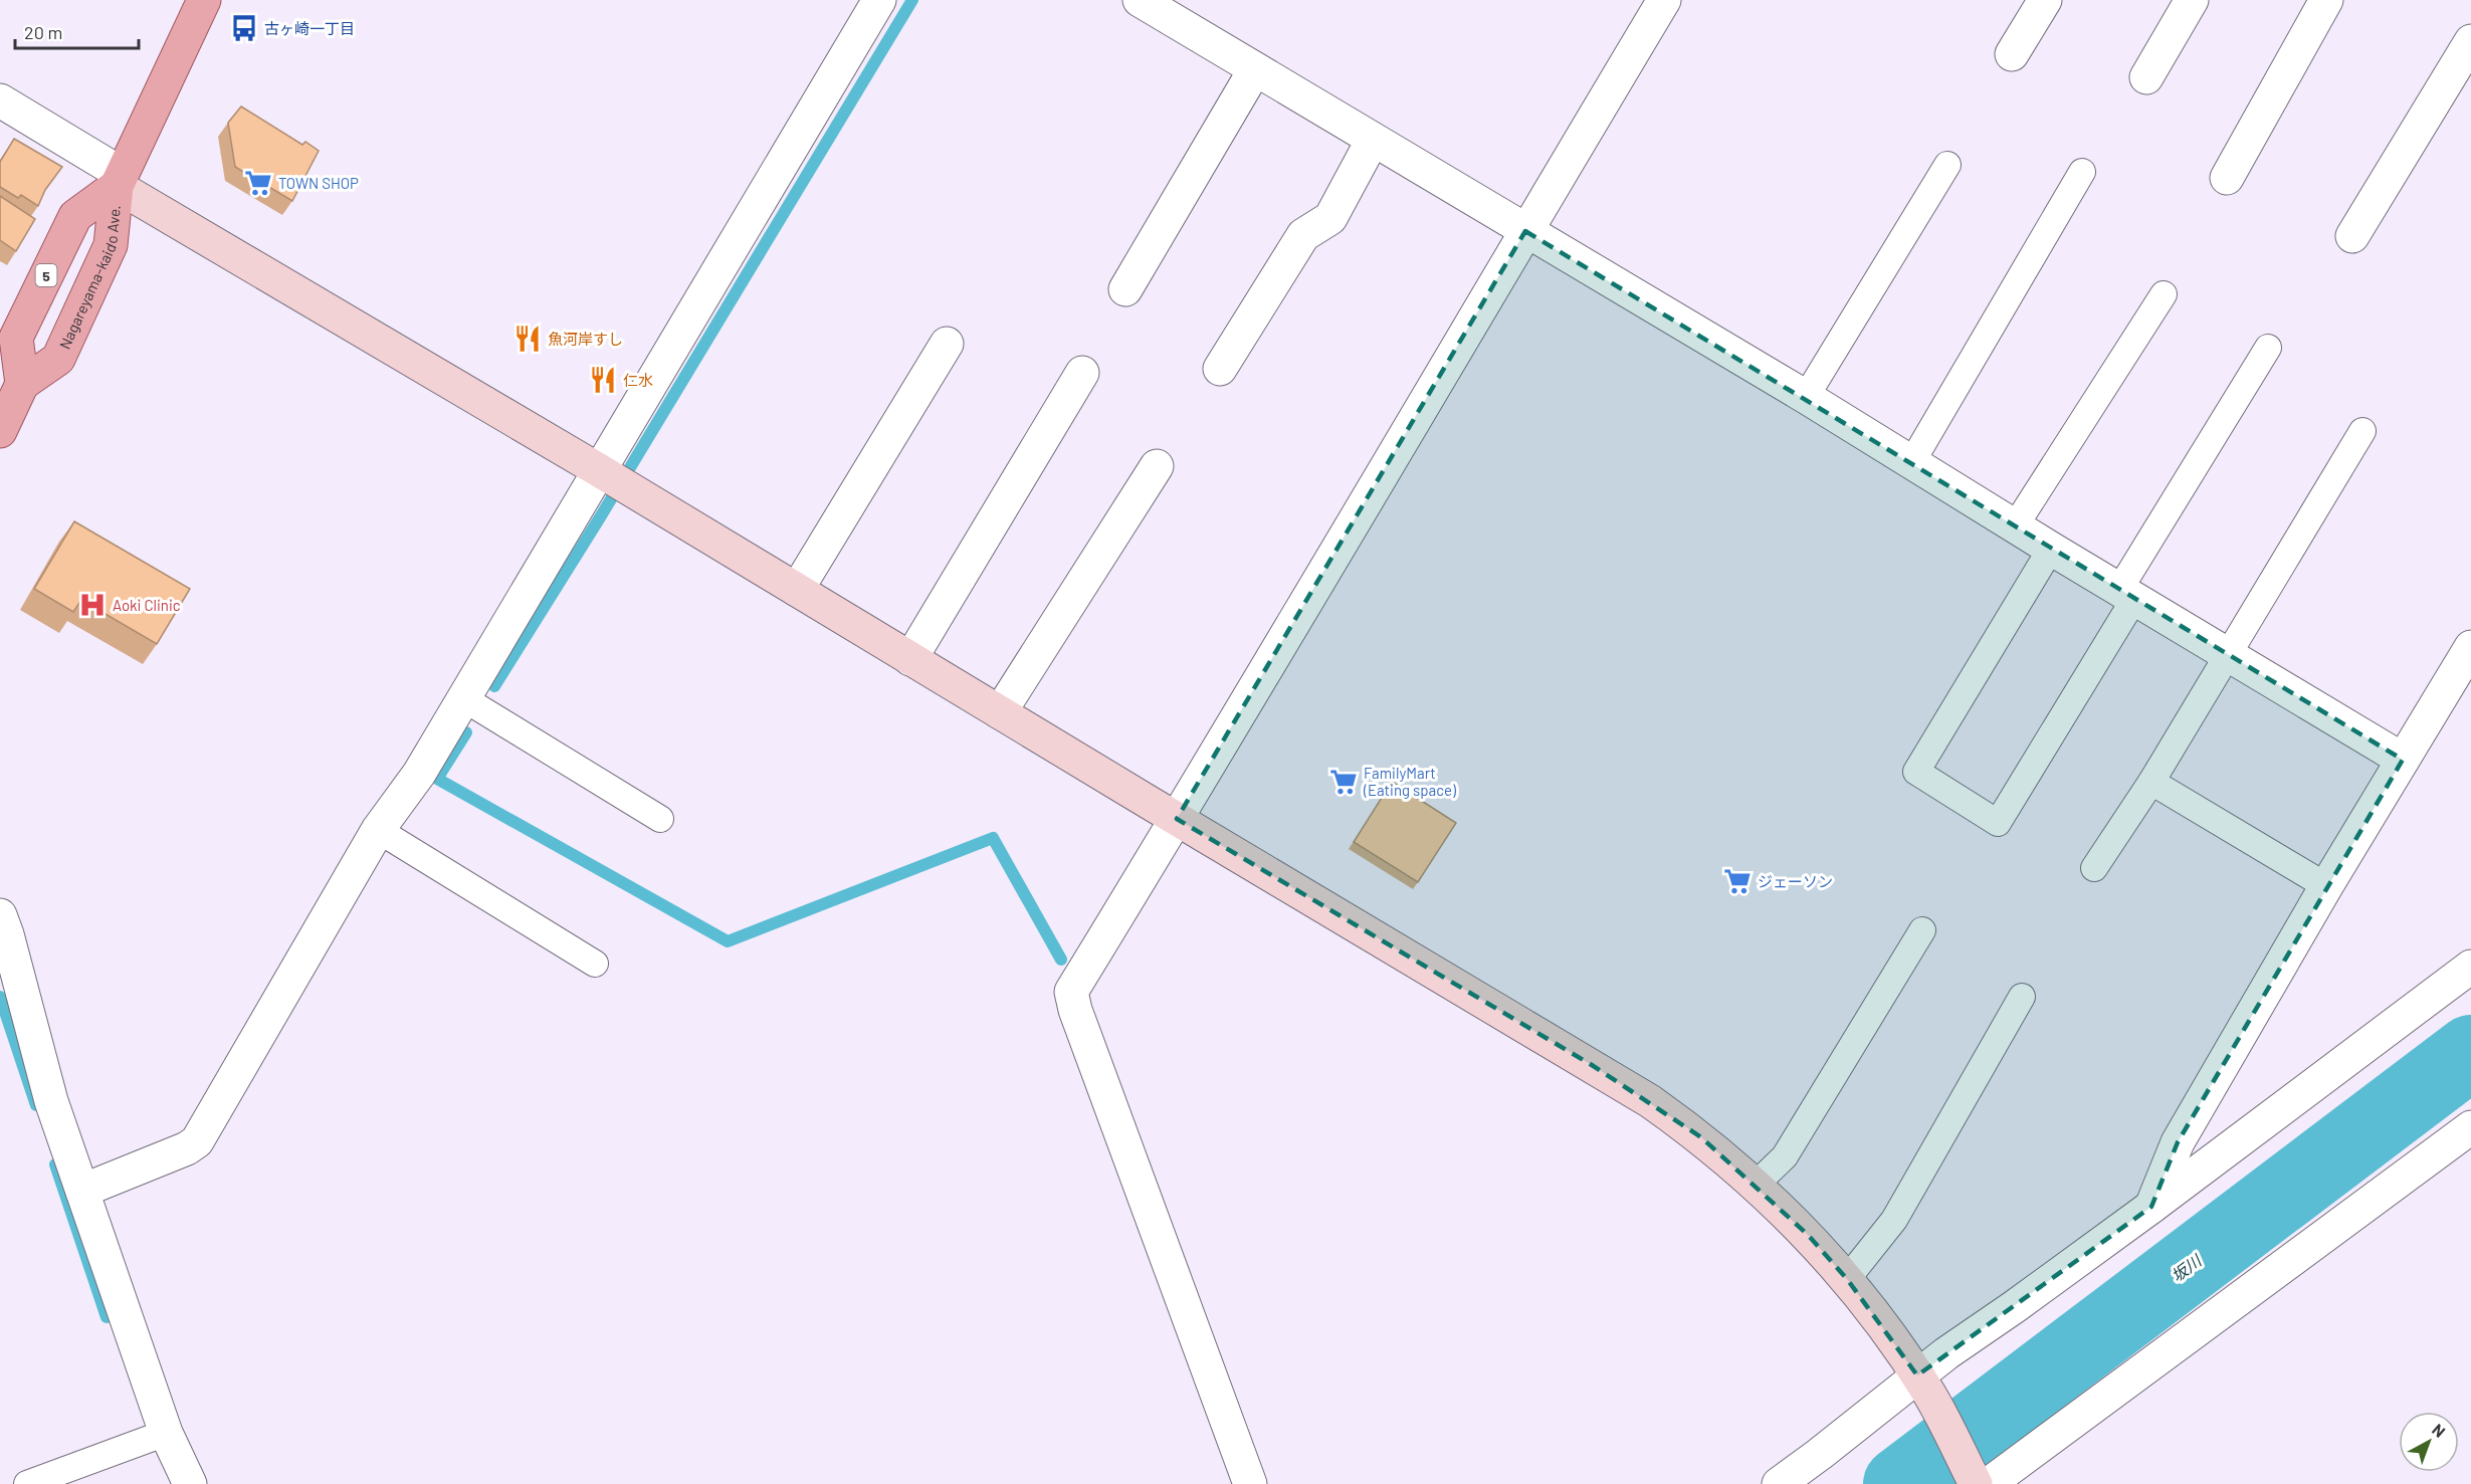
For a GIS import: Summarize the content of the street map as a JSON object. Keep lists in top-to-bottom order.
{
  "streets": {
    "main road": ["5", "Nagareyama-kaido Ave."]
  },
  "water": ["坂川"],
  "places": {
    "bus stop": ["古ヶ崎一丁目"],
    "supermarket": ["TOWN SHOP", "FamilyMart (Eating space)", "ジェーソン"],
    "restaurant": ["魚河岸すし", "仁水"],
    "hospital": ["Aoki Clinic"]
  },
  "scale_bar": "20 m",
  "north": "top right"
}
